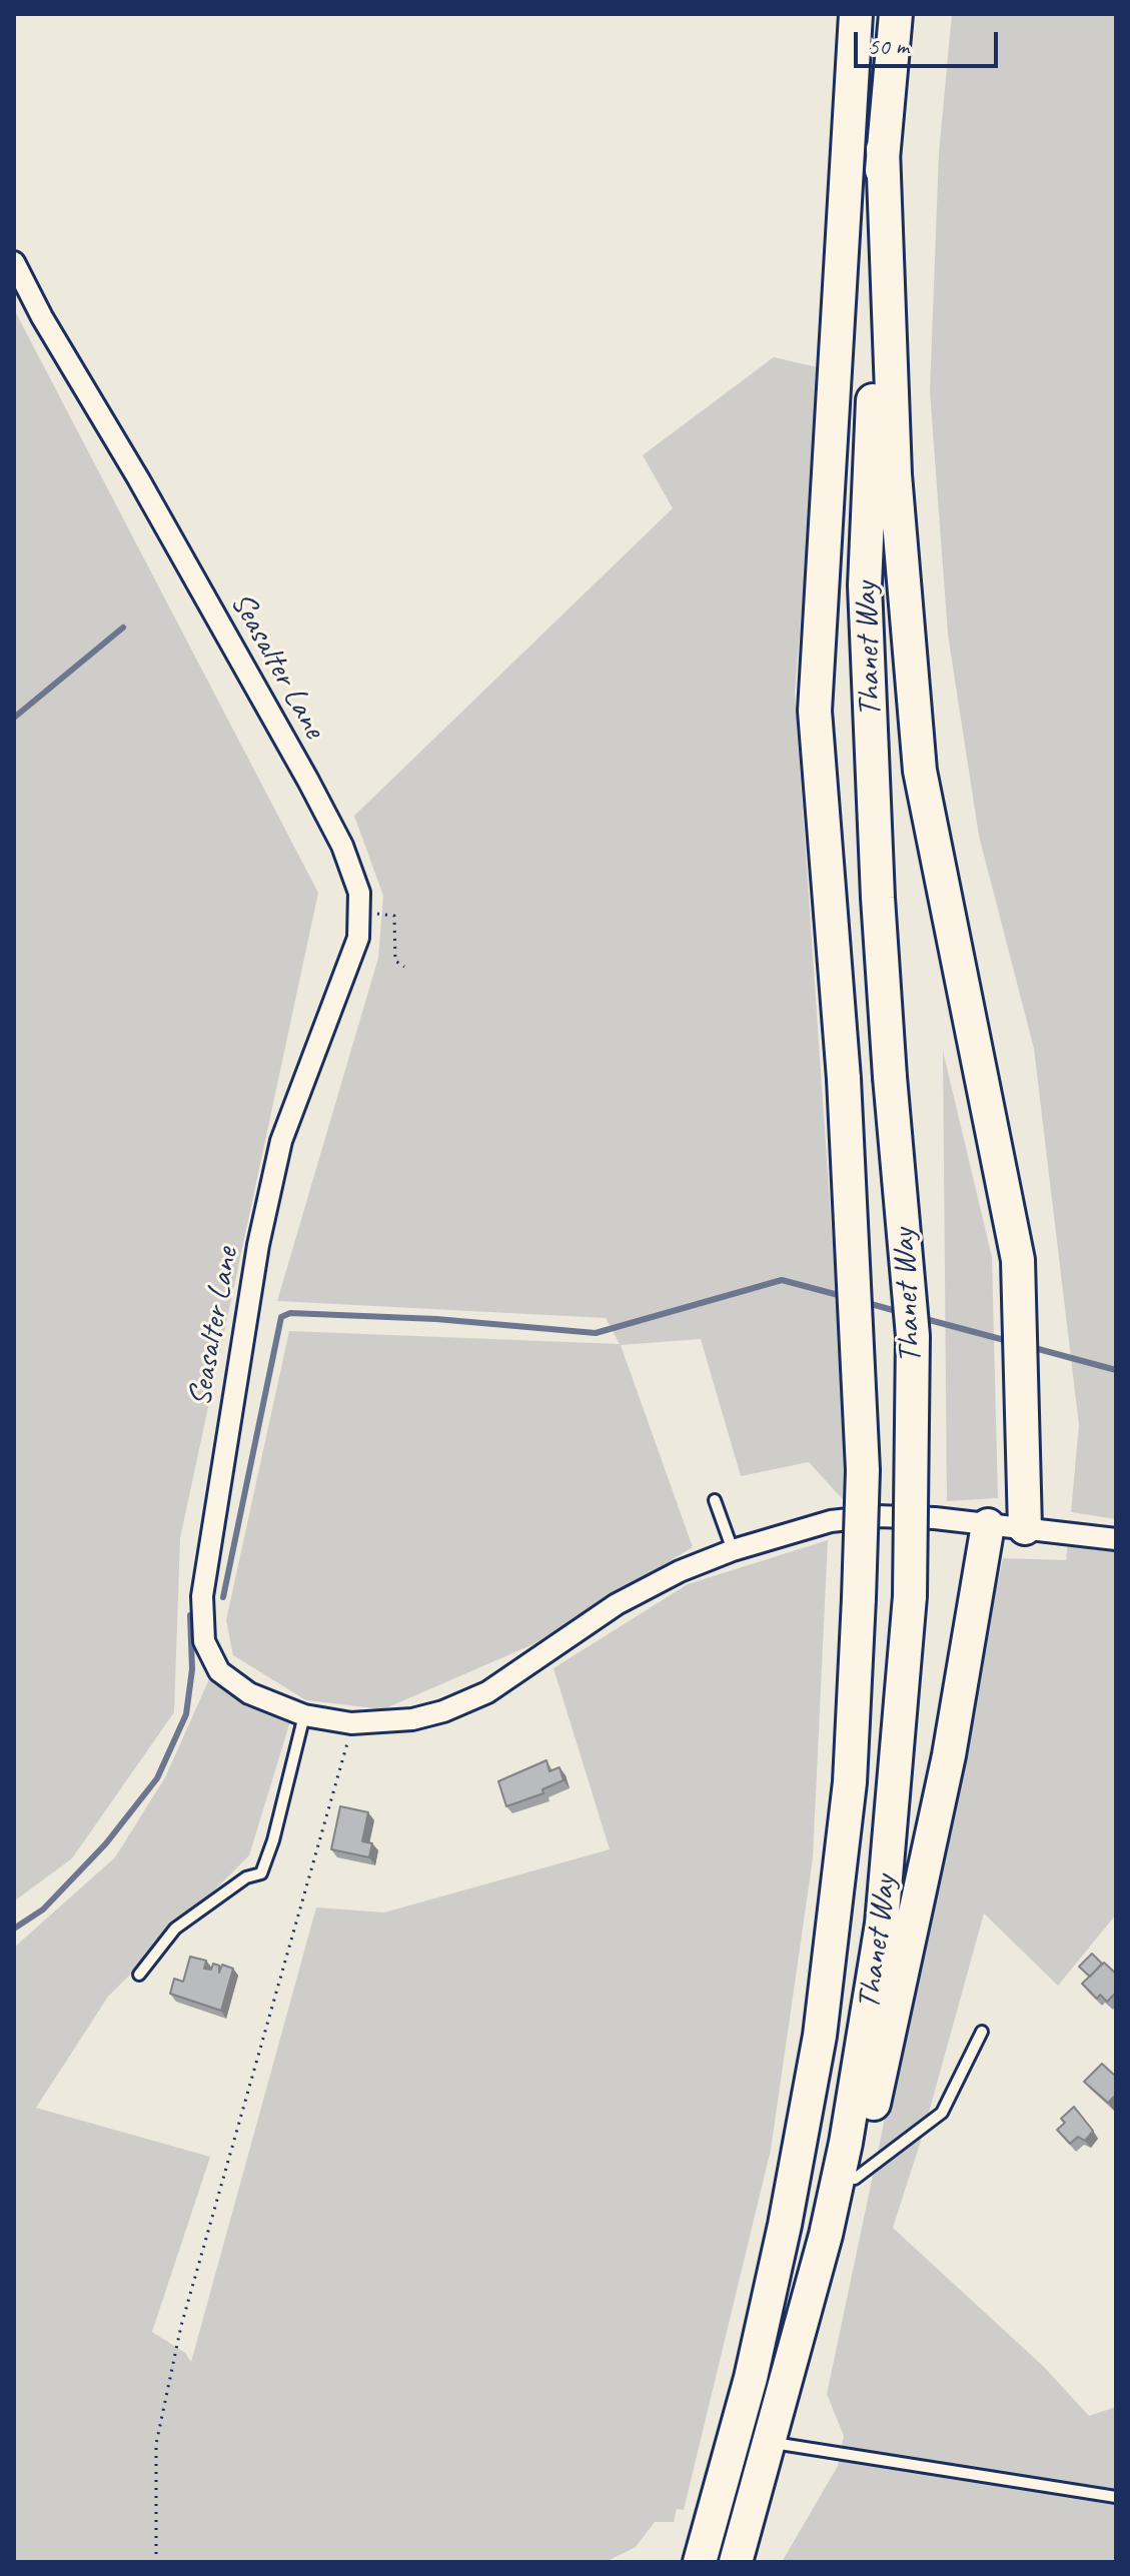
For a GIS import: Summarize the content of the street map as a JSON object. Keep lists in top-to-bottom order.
{
  "streets": {
    "highway": ["Thanet Way"],
    "street": ["Seasalter Lane"]
  },
  "scale_bar": "50 m"
}
